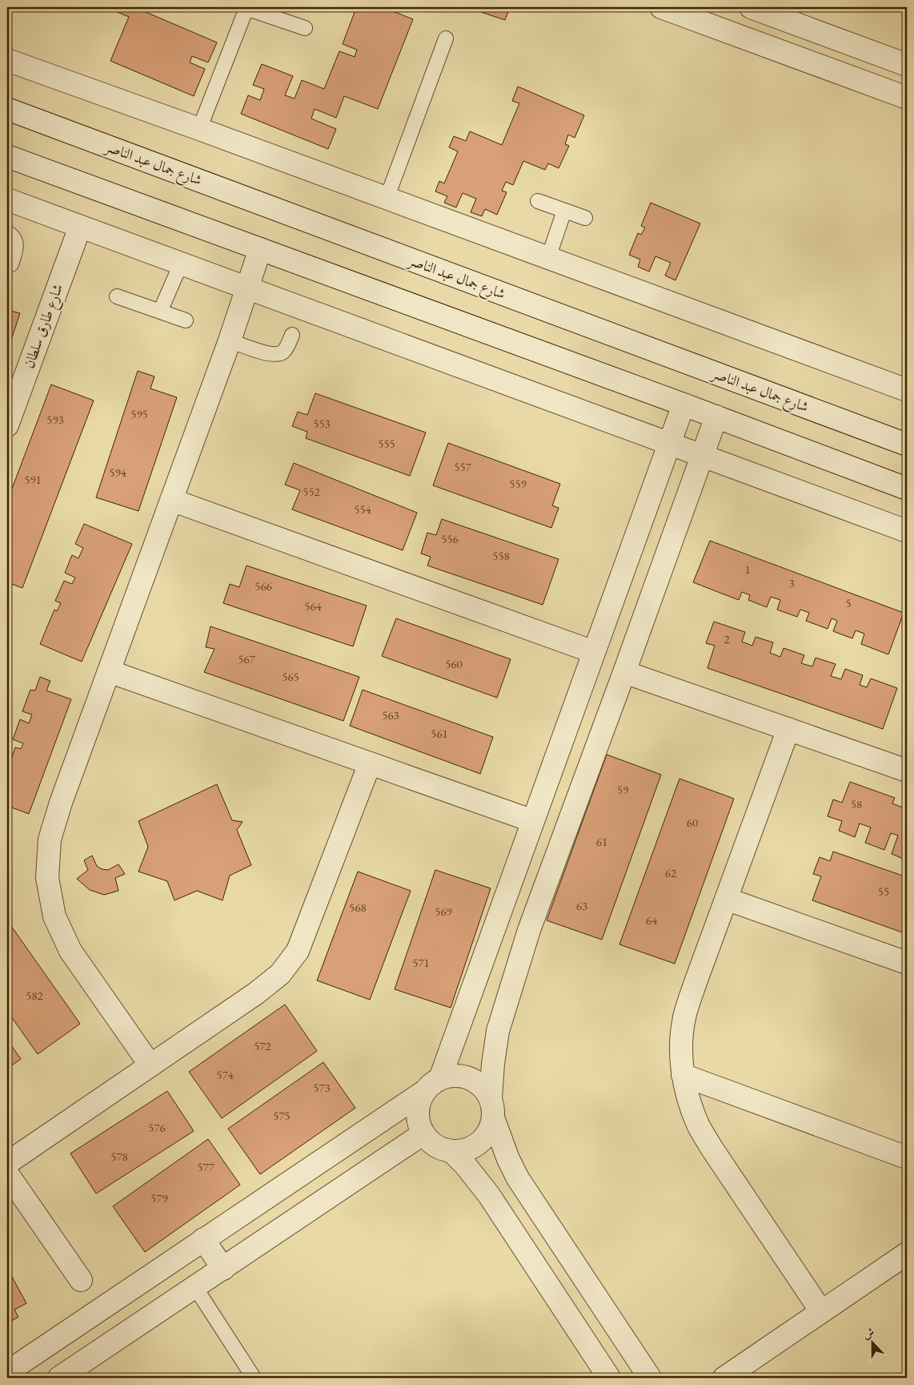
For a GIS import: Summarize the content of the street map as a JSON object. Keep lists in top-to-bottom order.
{
  "streets": {
    "street": ["شارع جمال عبد الناصر", "شارع طارق سلطان"]
  },
  "house_numbers": [
    "595",
    "593",
    "553",
    "555",
    "557",
    "594",
    "591",
    "559",
    "552",
    "554",
    "556",
    "558",
    "1",
    "3",
    "566",
    "5",
    "564",
    "2",
    "567",
    "560",
    "565",
    "563",
    "561",
    "59",
    "58",
    "60",
    "61",
    "62",
    "55",
    "63",
    "568",
    "569",
    "64",
    "571",
    "582",
    "572",
    "574",
    "573",
    "575",
    "576",
    "578",
    "577",
    "579"
  ],
  "north": "top"
}
